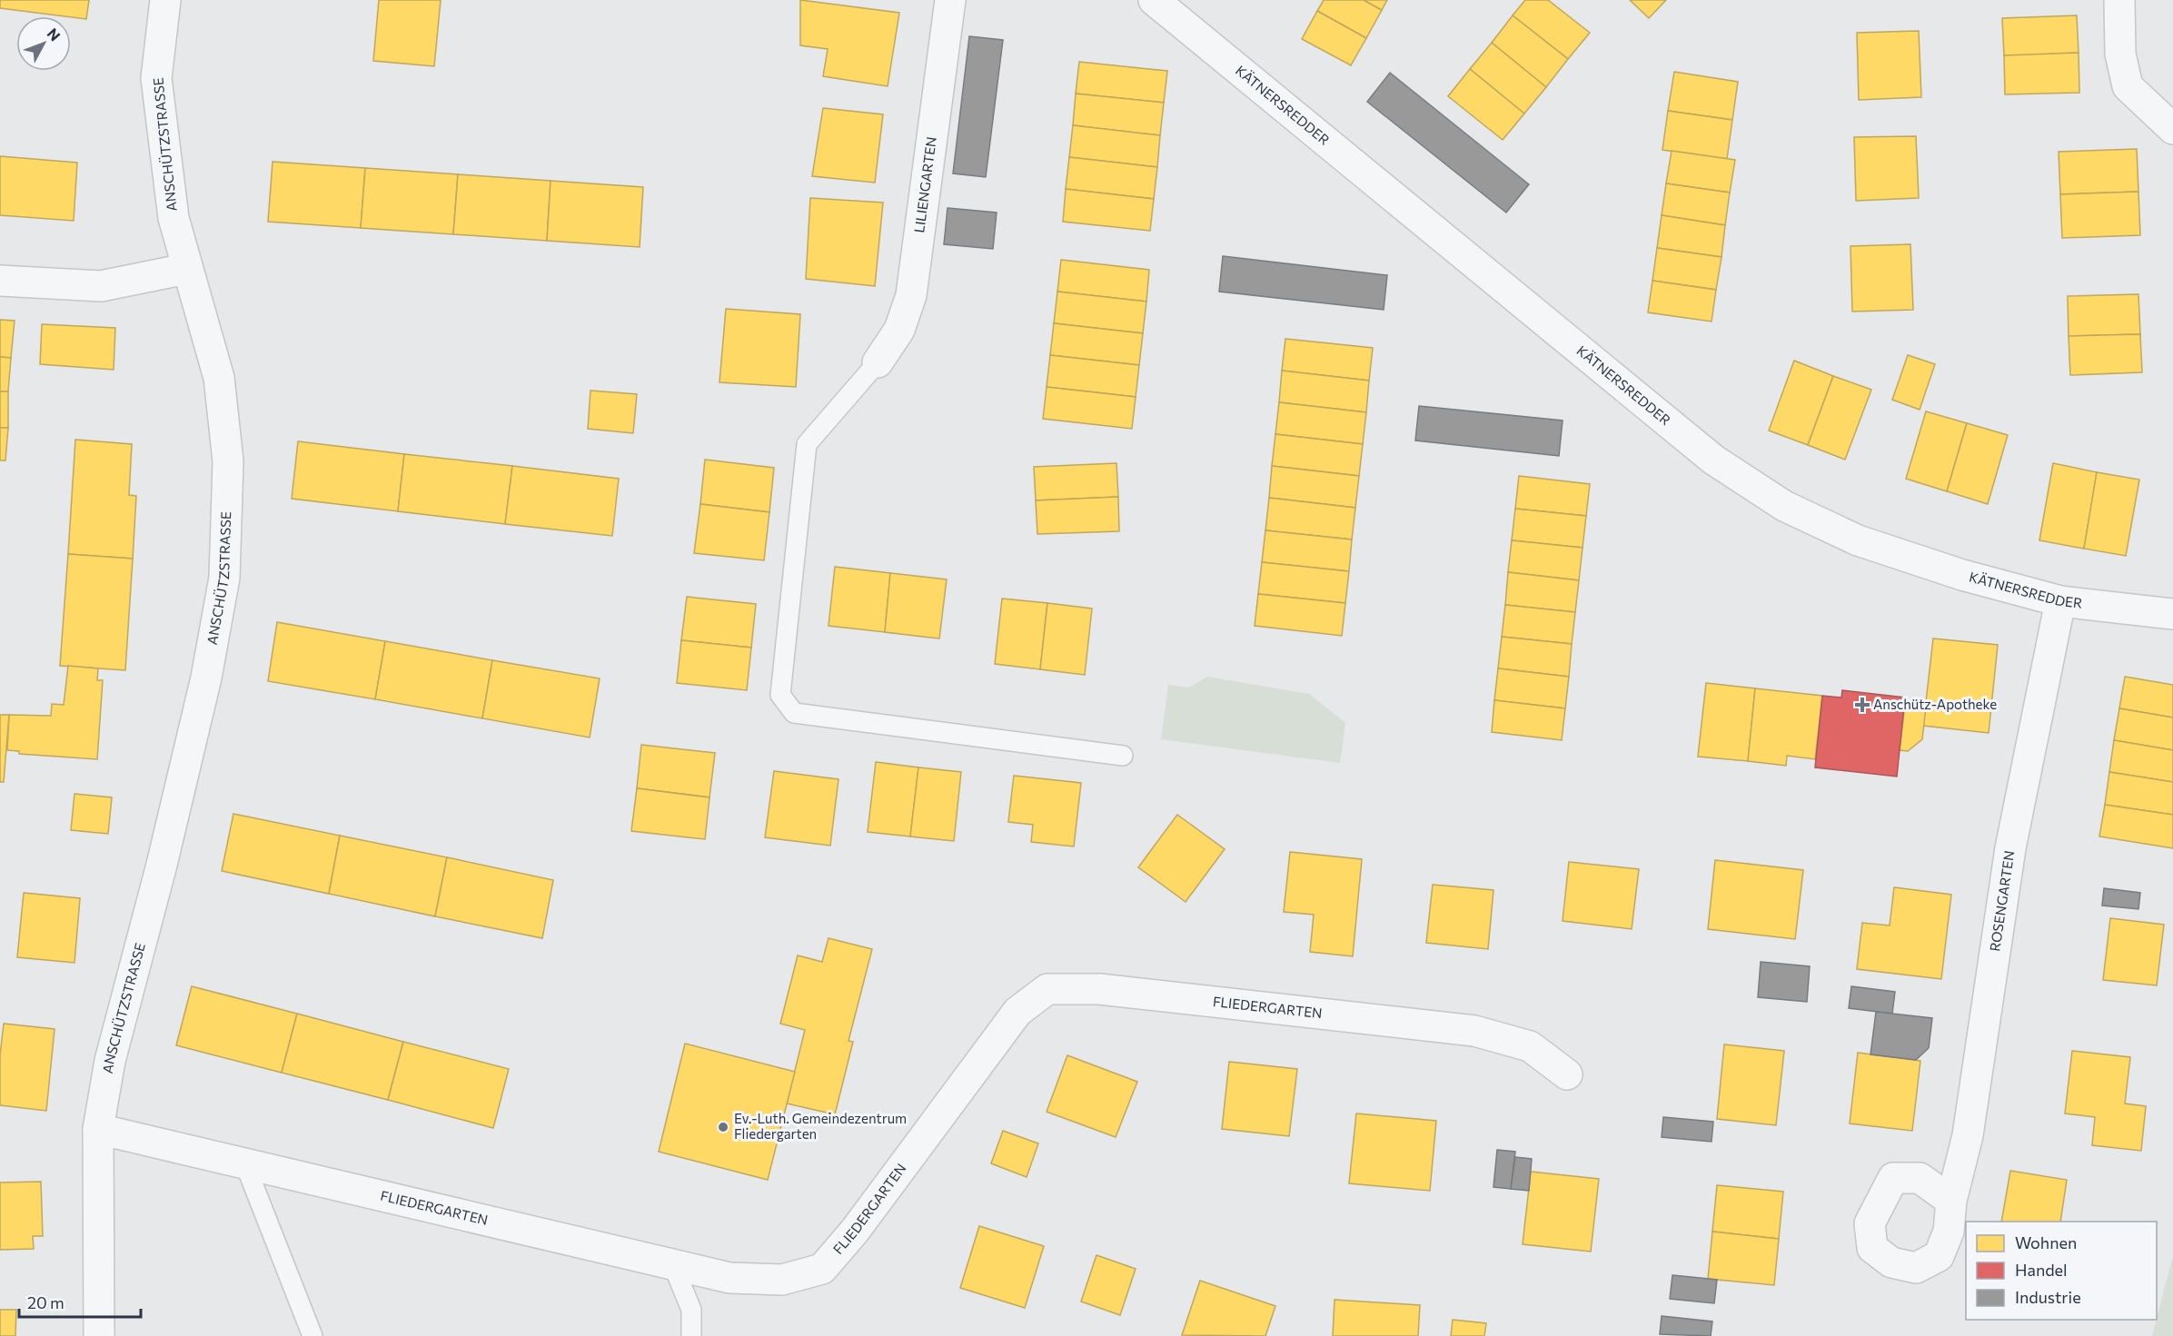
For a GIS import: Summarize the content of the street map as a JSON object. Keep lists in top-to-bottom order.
{
  "streets": {
    "street": [
      "KÄTNERSREDDER",
      "ANSCHÜTZSTRASSE",
      "LILIENGARTEN",
      "ROSENGARTEN",
      "FLIEDERGARTEN"
    ]
  },
  "crossings": [
    ["KÄTNERSREDDER", "ROSENGARTEN"],
    ["ANSCHÜTZSTRASSE", "FLIEDERGARTEN"]
  ],
  "places": {
    "health": ["Anschütz-Apotheke"],
    "other": ["Ev.-Luth. Gemeindezentrum Fliedergarten"]
  },
  "legend": ["Wohnen", "Handel", "Industrie"],
  "scale_bar": "20 m",
  "north": "top right"
}
